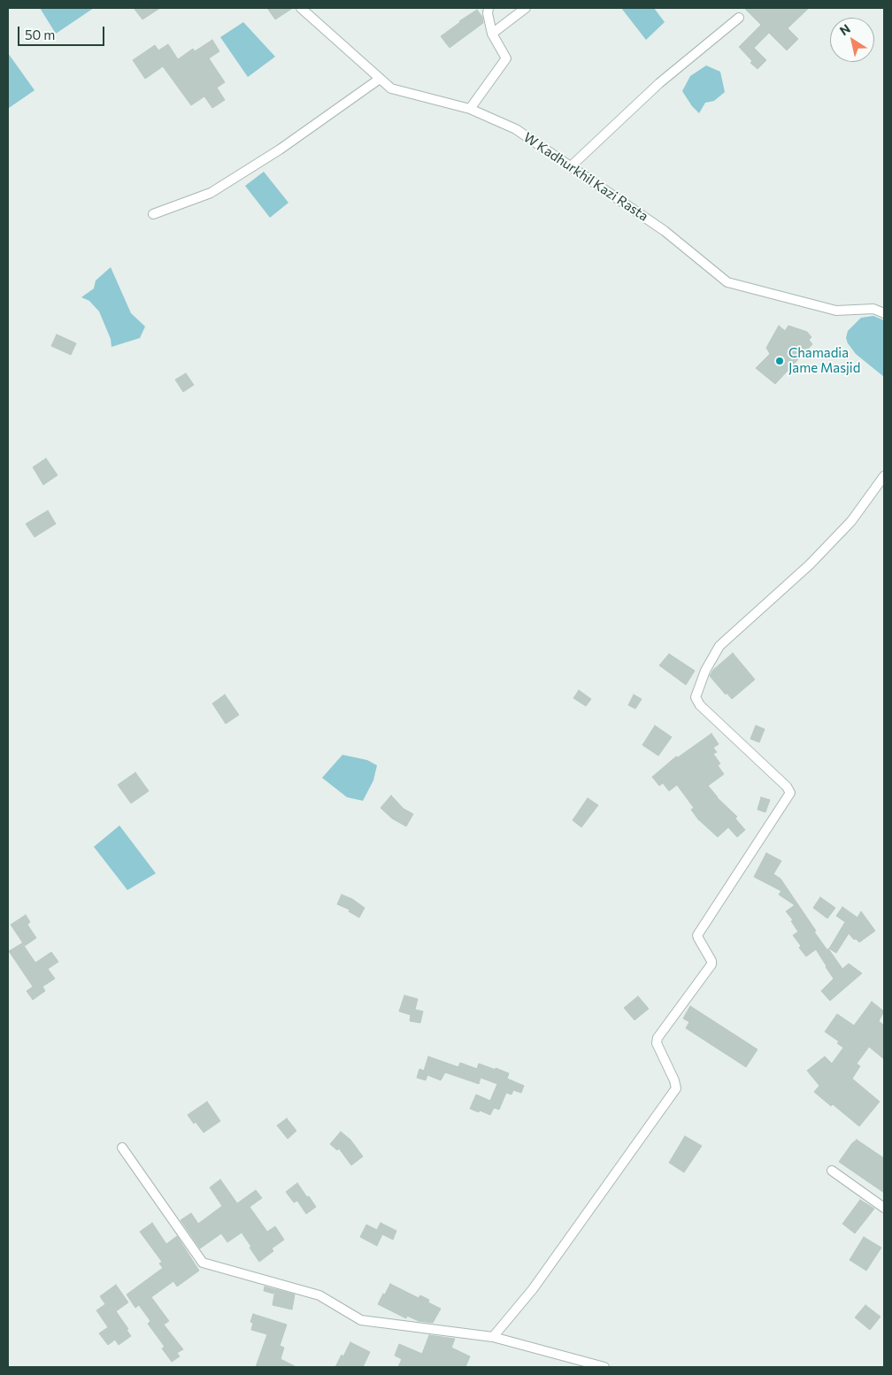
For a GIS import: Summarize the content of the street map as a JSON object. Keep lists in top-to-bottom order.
{
  "streets": {
    "street": ["W Kadhurkhil Kazi Rasta"]
  },
  "places": ["Chamadia Jame Masjid"],
  "scale_bar": "50 m",
  "north": "top left"
}
